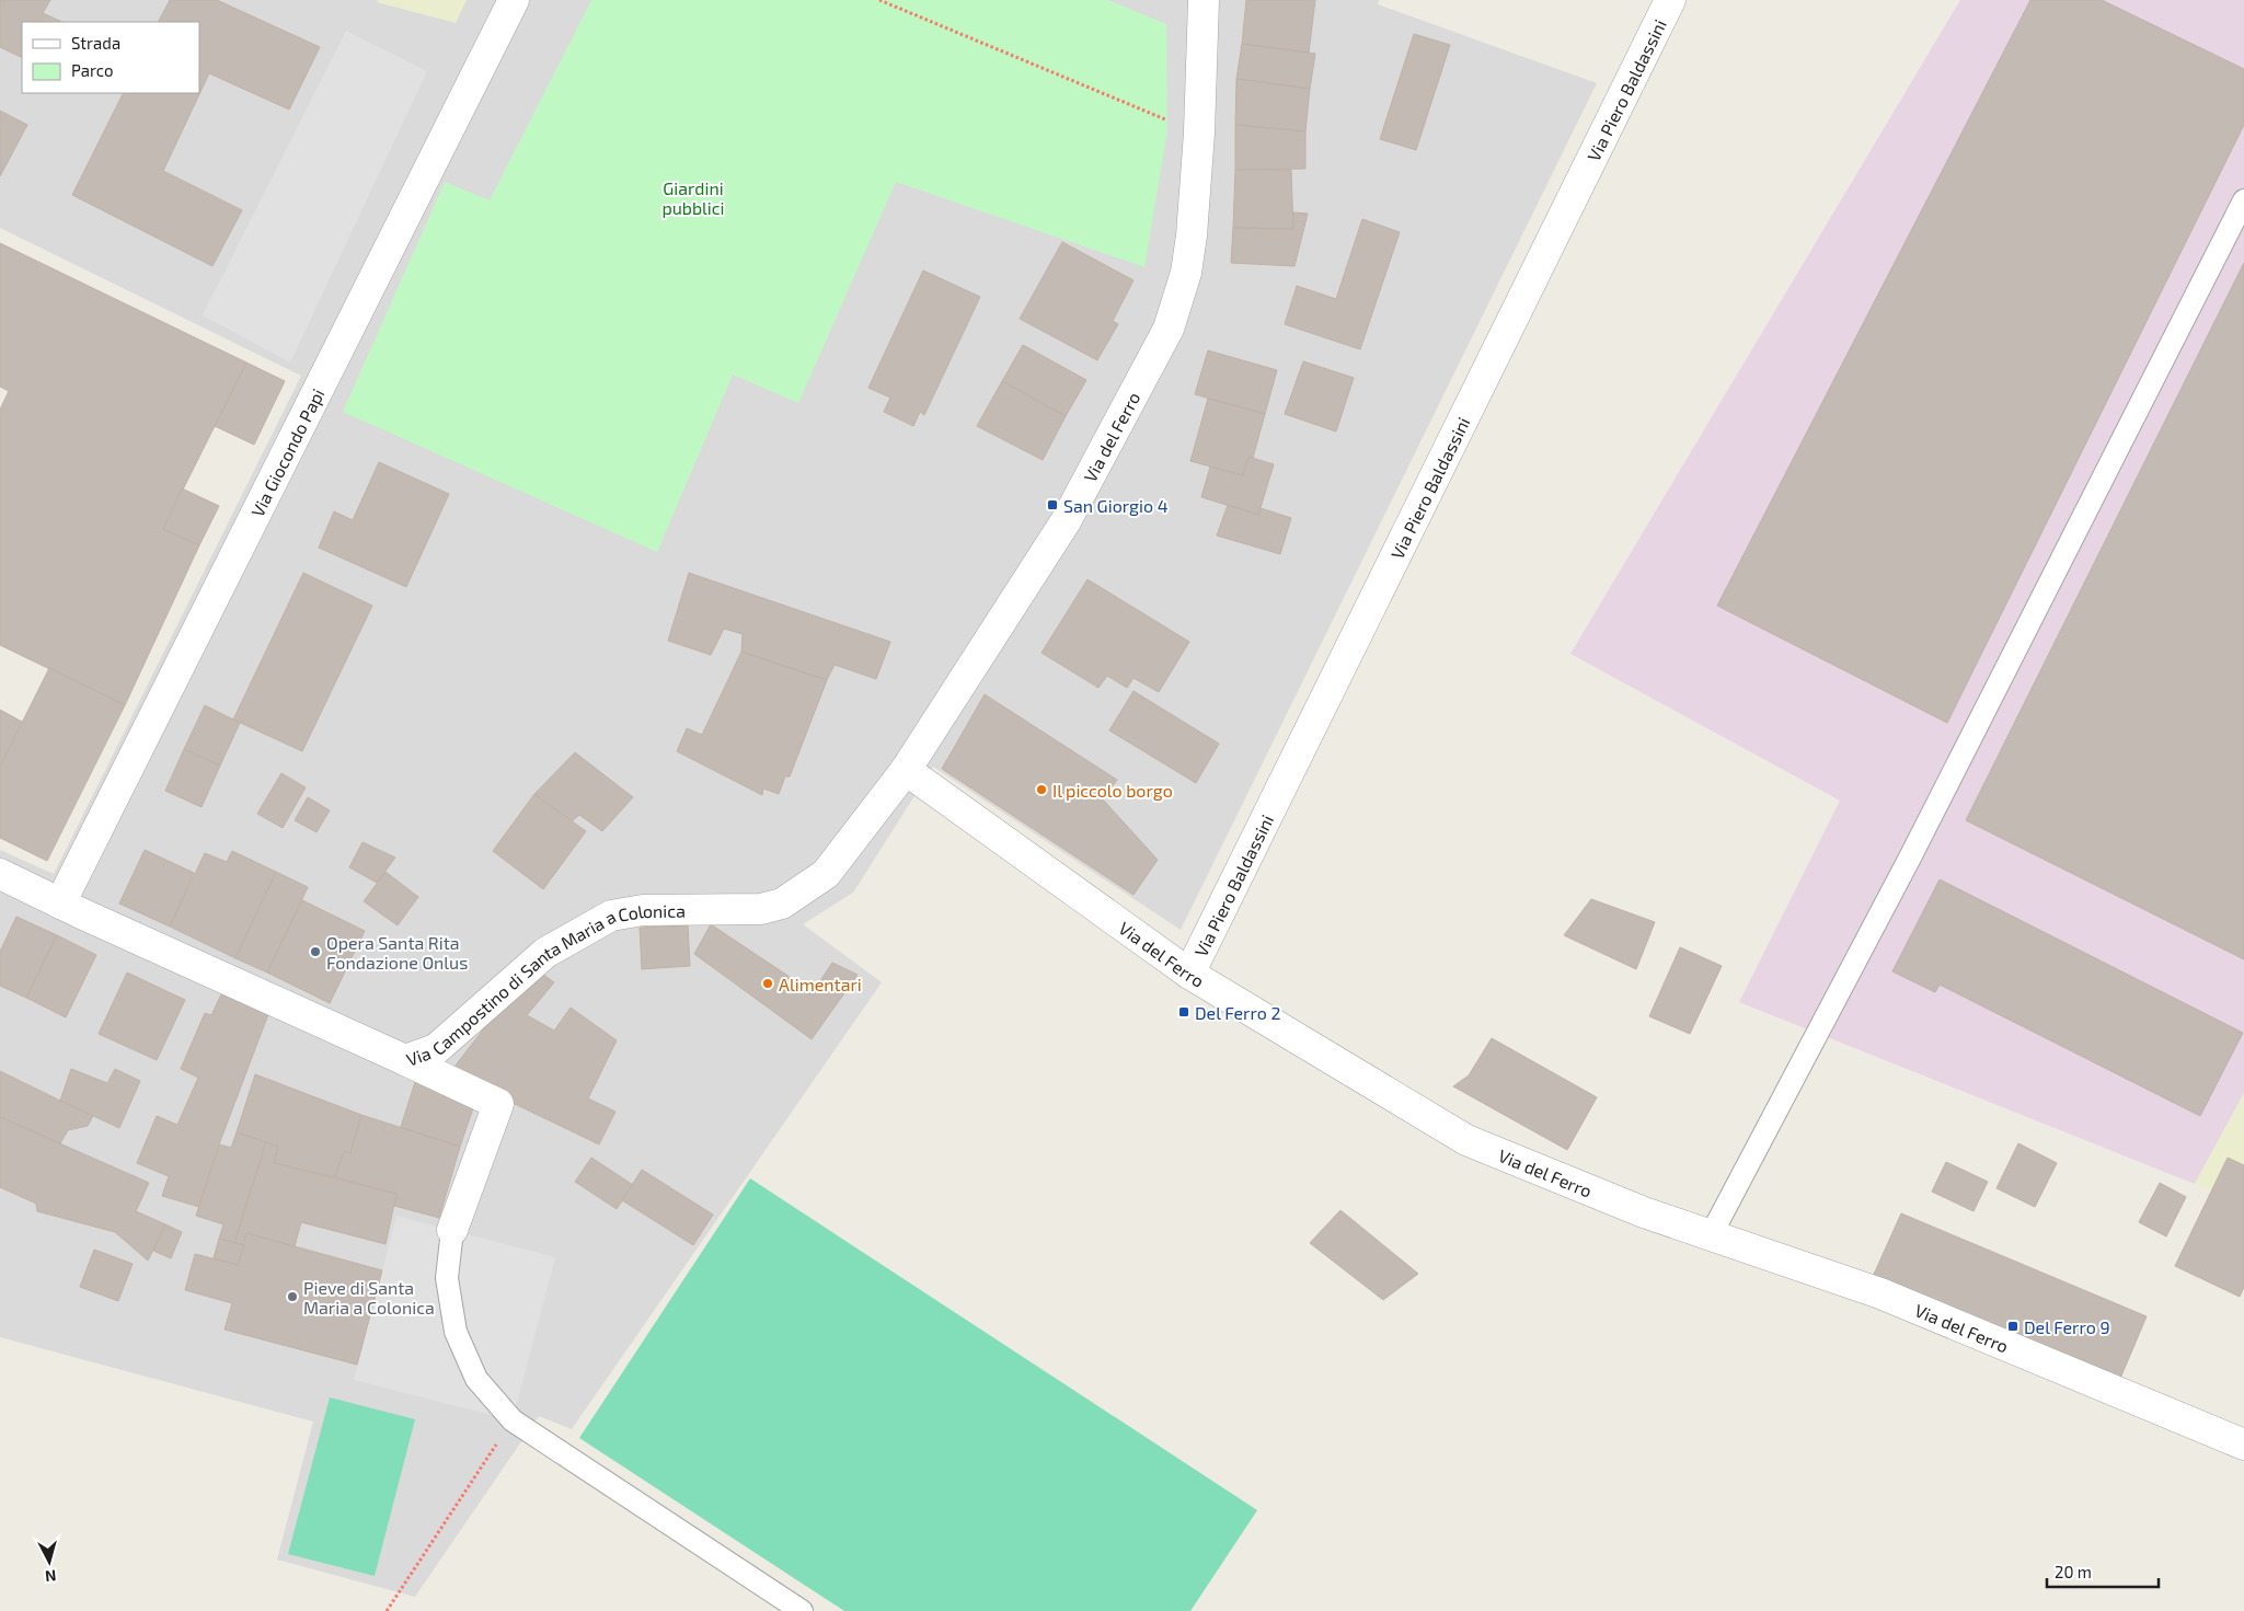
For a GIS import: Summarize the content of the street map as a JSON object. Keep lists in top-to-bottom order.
{
  "streets": {
    "street": [
      "Via Piero Baldassini",
      "Via del Ferro",
      "Via Giocondo Papi",
      "Via Campostino di Santa Maria a Colonica"
    ]
  },
  "crossings": [
    ["Via Piero Baldassini", "Via del Ferro"],
    ["Via del Ferro", "Via Campostino di Santa Maria a Colonica"],
    ["Via Giocondo Papi", "Via Campostino di Santa Maria a Colonica"]
  ],
  "parks": ["Giardini pubblici"],
  "places": {
    "transit": ["San Giorgio 4", "Del Ferro 2", "Del Ferro 9"],
    "other": [
      "Il piccolo borgo",
      "Opera Santa Rita Fondazione Onlus",
      "Alimentari",
      "Pieve di Santa Maria a Colonica"
    ]
  },
  "legend": ["Strada", "Parco"],
  "scale_bar": "20 m",
  "north": "bottom"
}
